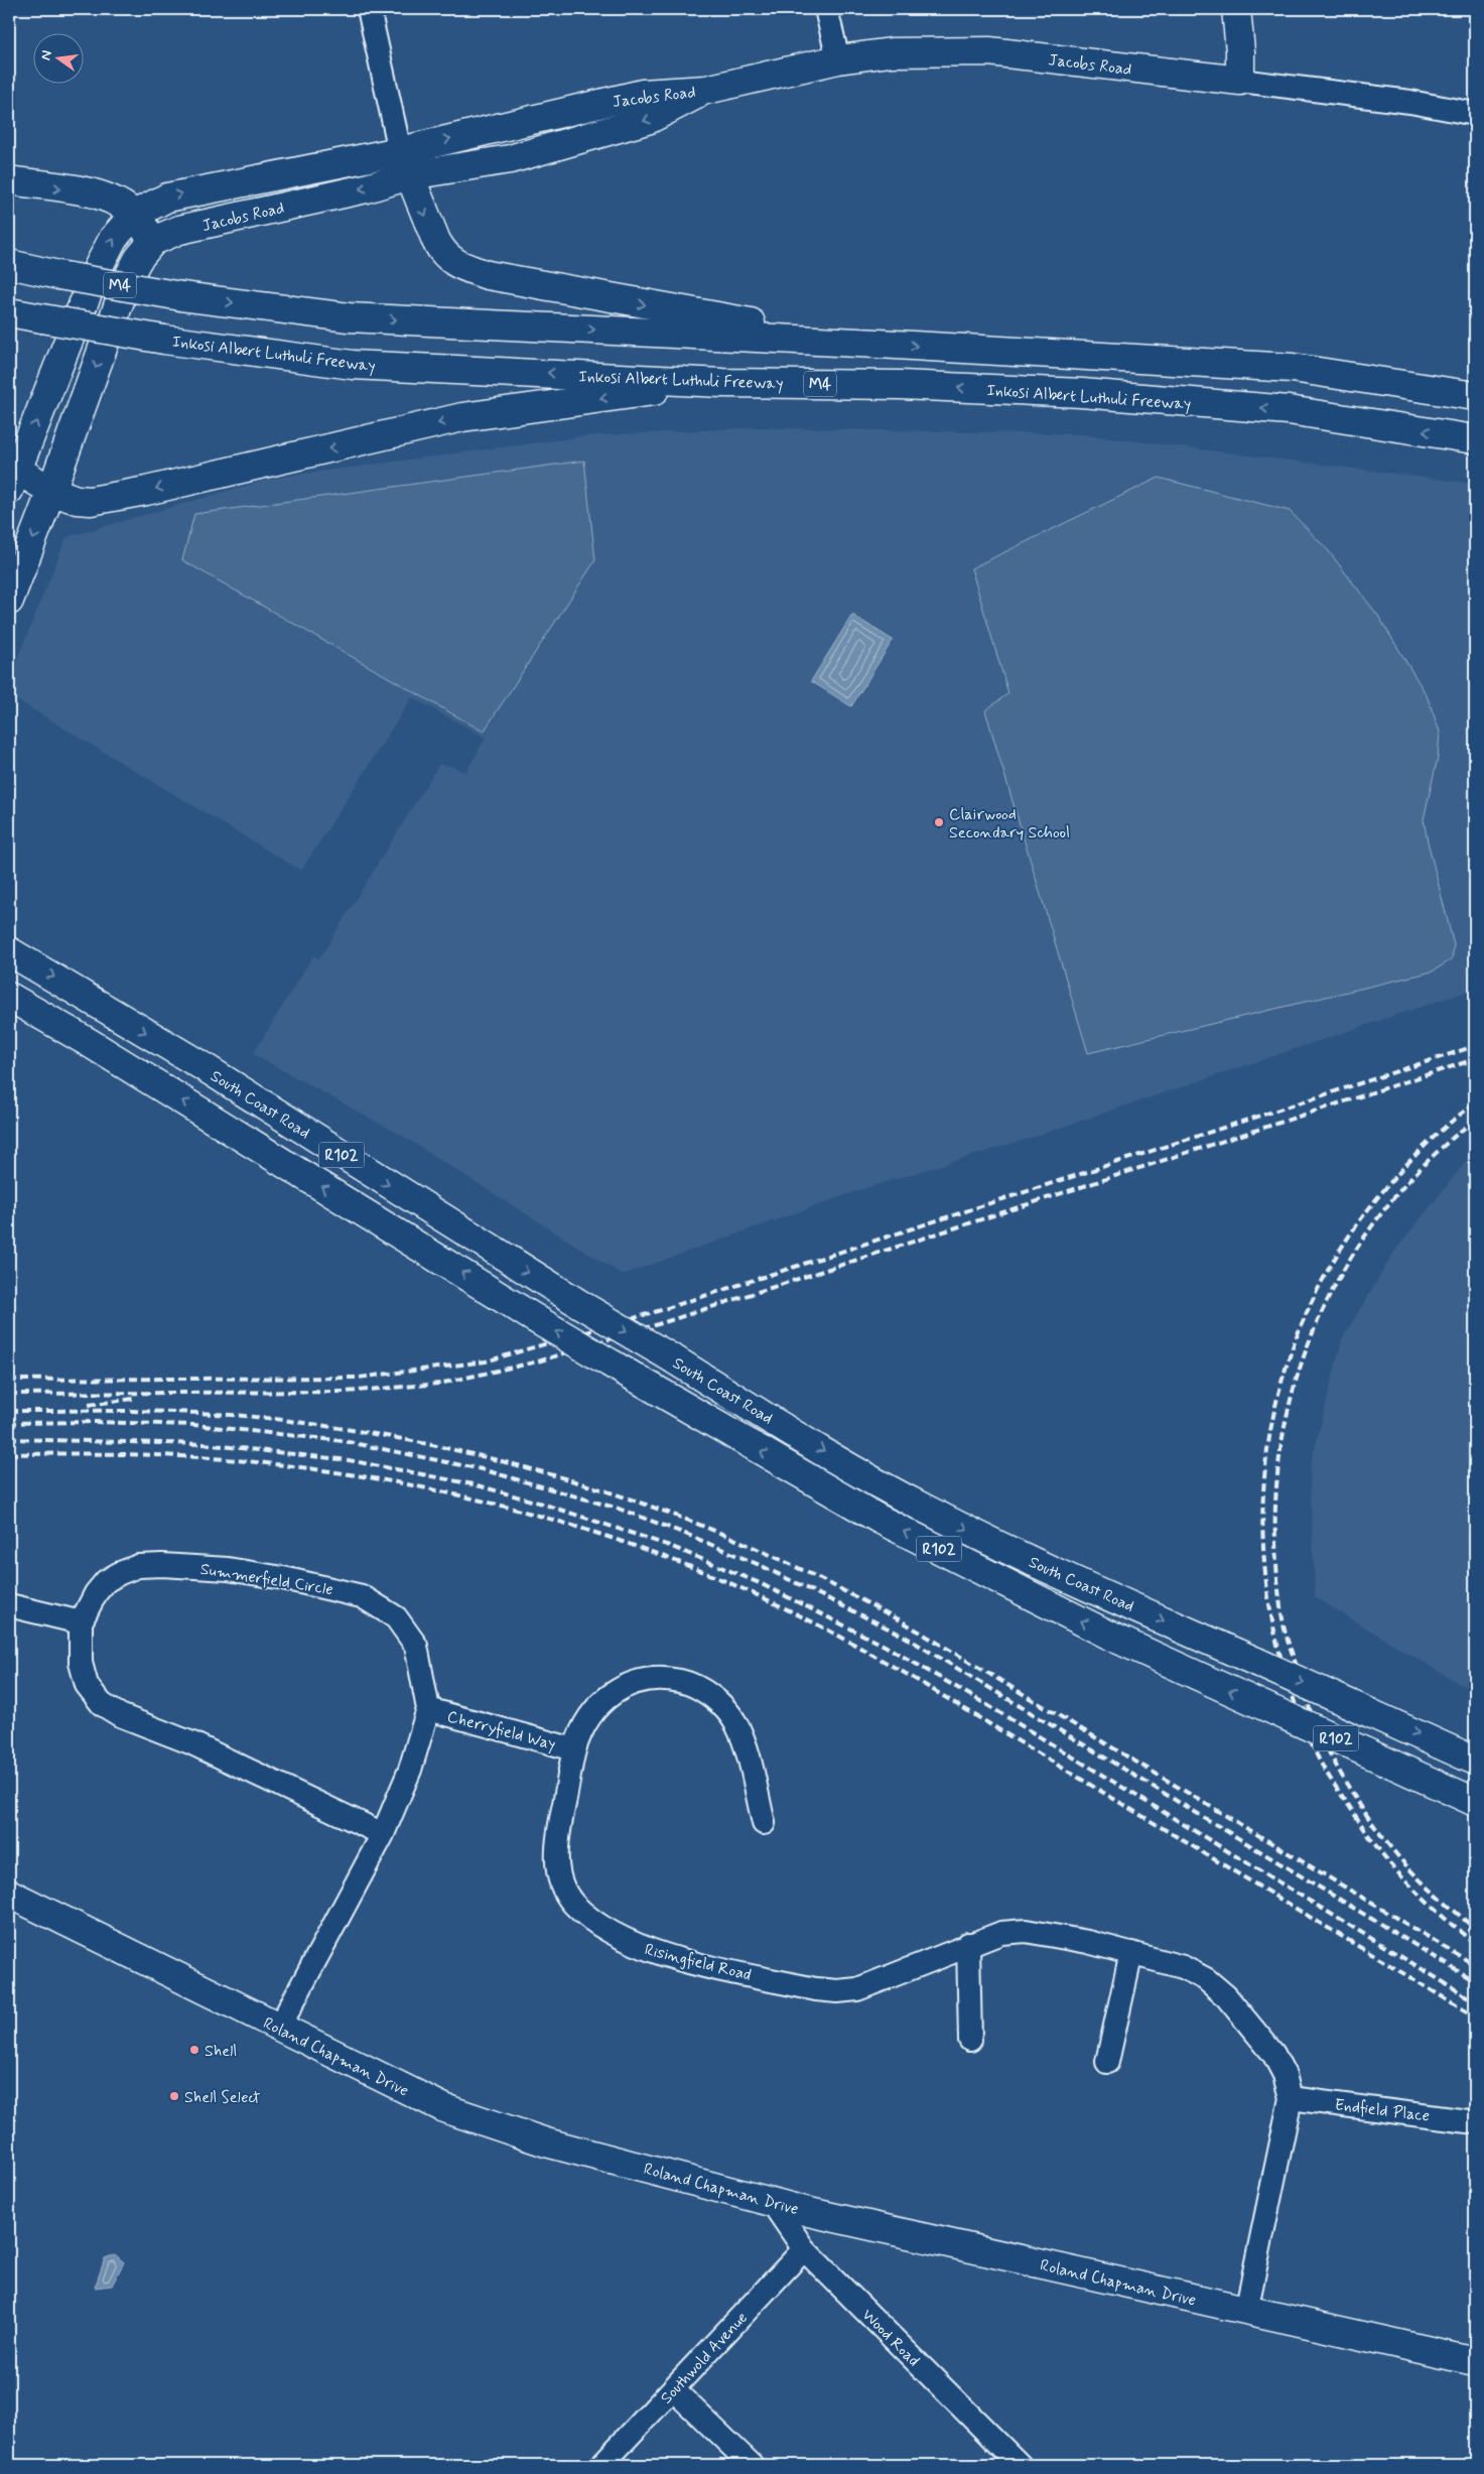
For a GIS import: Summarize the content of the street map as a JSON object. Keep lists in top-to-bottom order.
{
  "streets": {
    "main road": [
      "Jacobs Road",
      "M4",
      "Inkosi Albert Luthuli Freeway",
      "South Coast Road",
      "R102",
      "Roland Chapman Drive"
    ],
    "street": [
      "Summerfield Circle",
      "Cherryfield Way",
      "Risingfield Road",
      "Endfield Place",
      "Wood Road",
      "Southwold Avenue"
    ]
  },
  "crossings": [
    ["Summerfield Circle", "Cherryfield Way"],
    ["Summerfield Circle", "Roland Chapman Drive"],
    ["Cherryfield Way", "Risingfield Road"],
    ["Risingfield Road", "Endfield Place"],
    ["Roland Chapman Drive", "Wood Road"],
    ["Wood Road", "Southwold Avenue"]
  ],
  "places": ["Clairwood Secondary School", "Shell", "Shell Select"],
  "north": "left"
}
